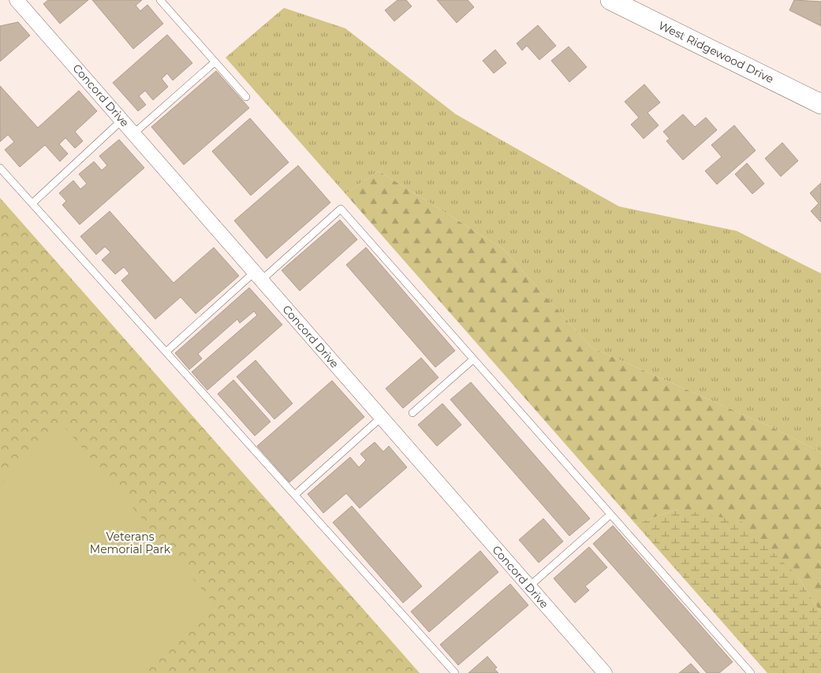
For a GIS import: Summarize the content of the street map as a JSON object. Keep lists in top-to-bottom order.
{
  "streets": {
    "main road": ["West Ridgewood Drive"],
    "street": ["Concord Drive"]
  },
  "parks": ["Veterans Memorial Park"]
}
